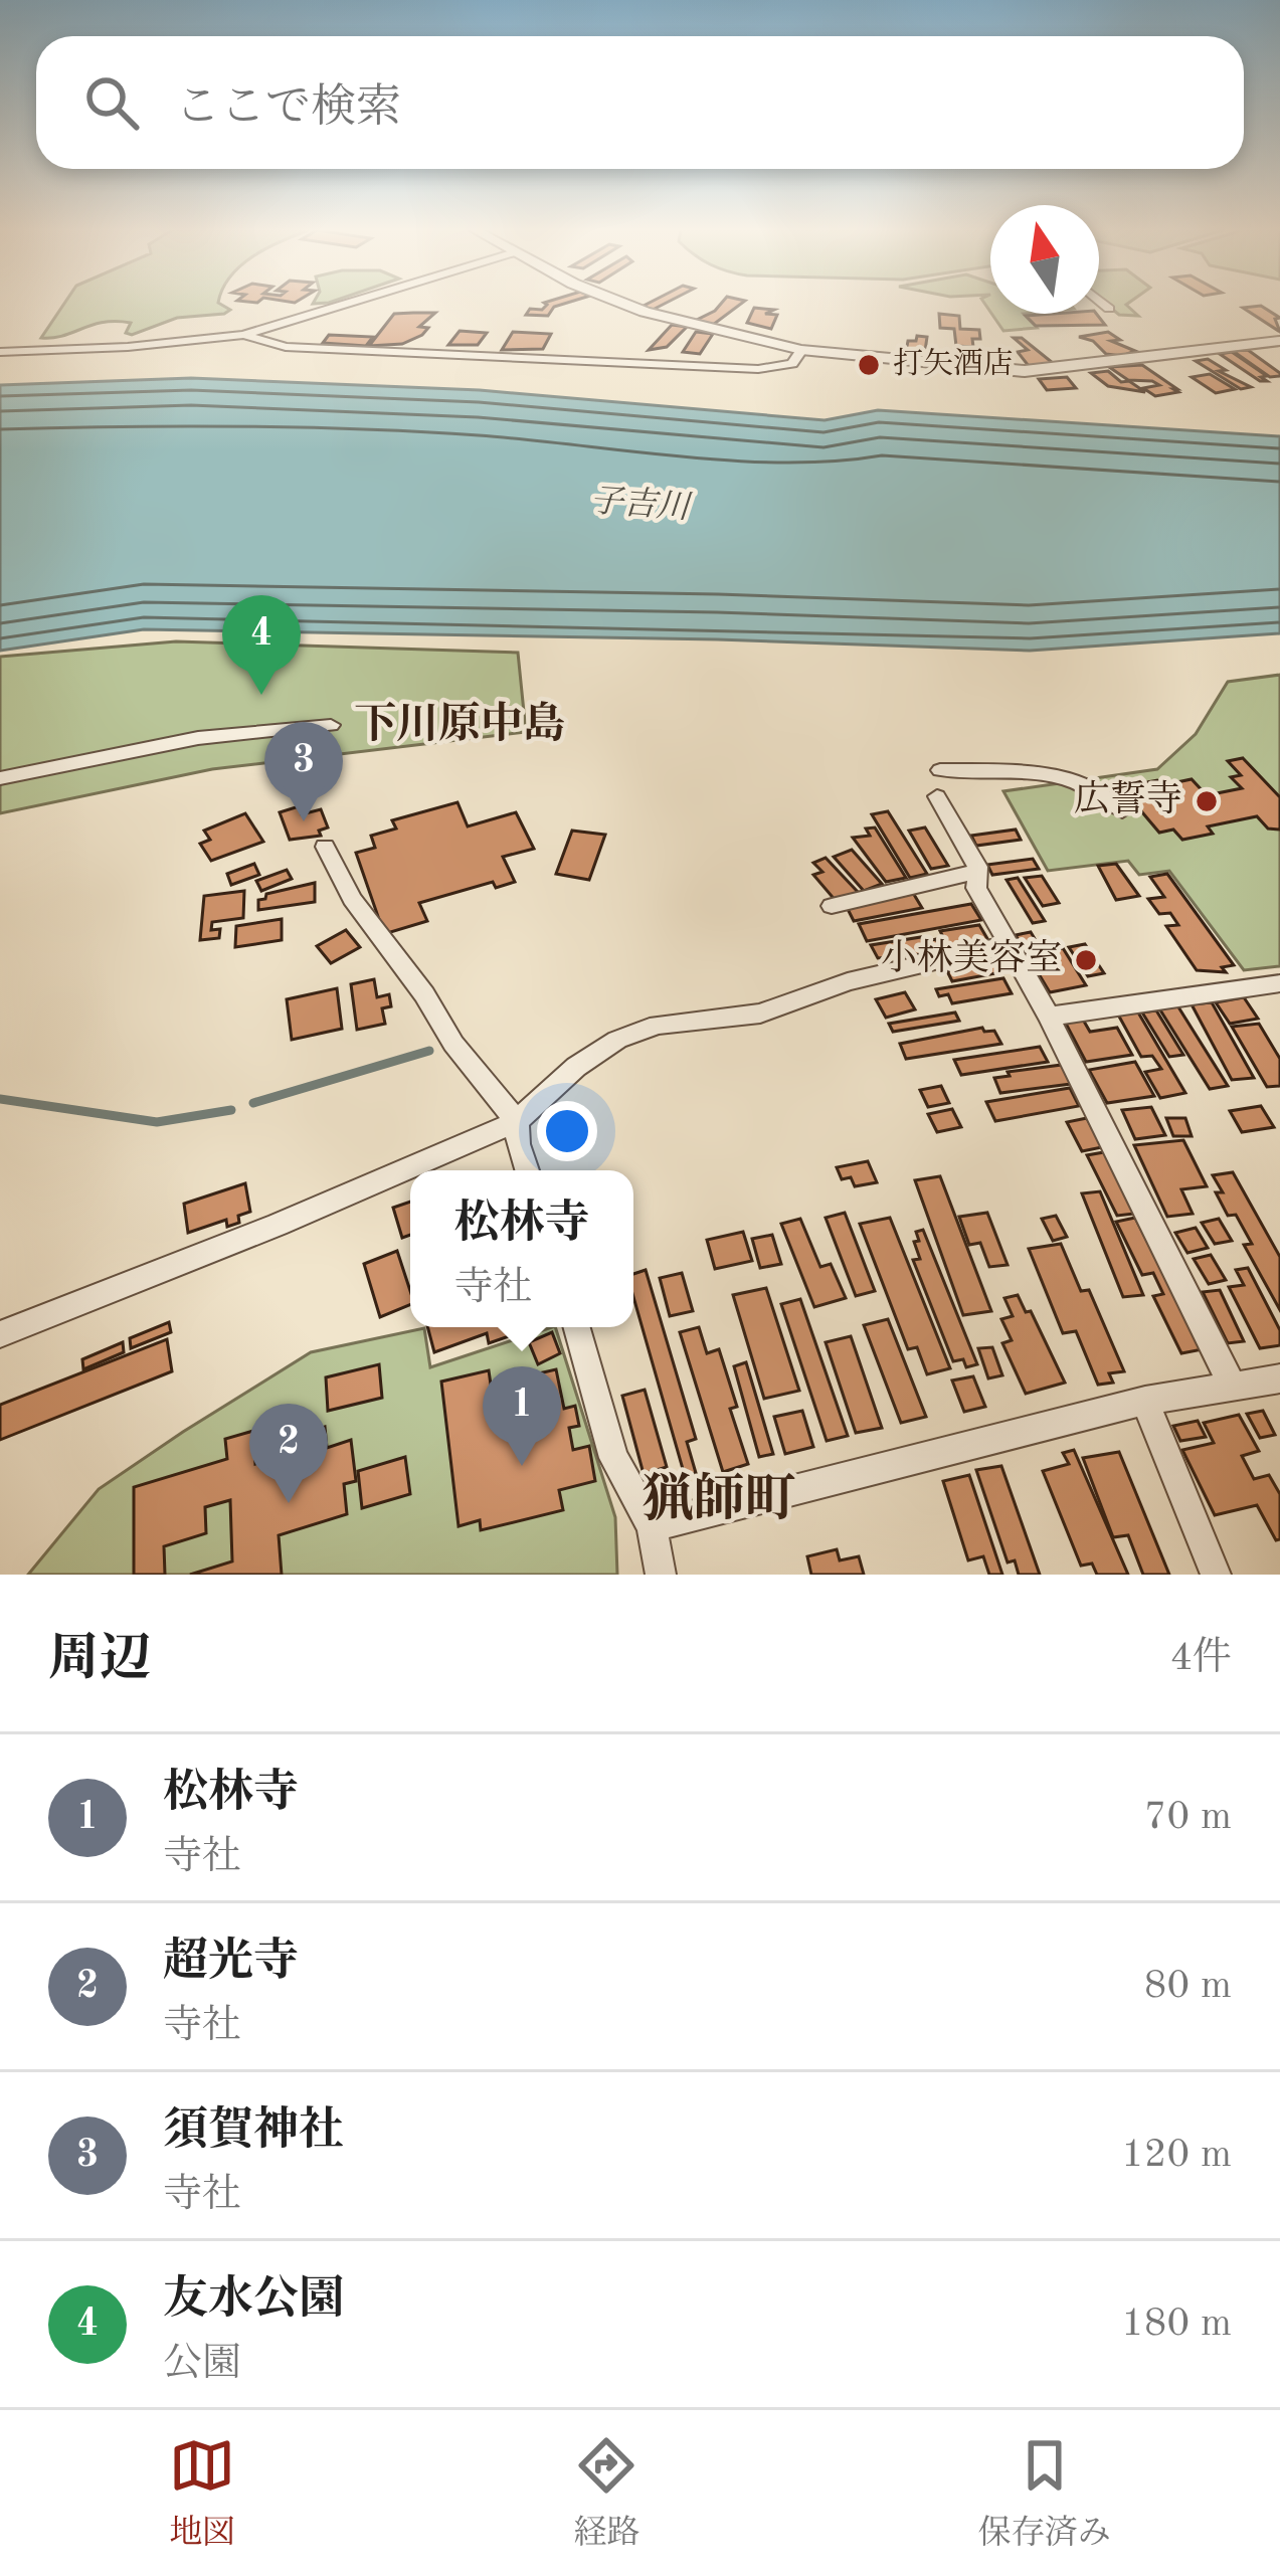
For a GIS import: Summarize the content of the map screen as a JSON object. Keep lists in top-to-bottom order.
{
  "districts": ["下川原中島", "猟師町"],
  "water": ["子吉川"],
  "places": ["打矢酒店", "広誓寺", "小林美容室"],
  "north": "top",
  "page": {
    "search": "ここで検索",
    "pins": [
      "4",
      "3",
      "1",
      "2"
    ],
    "popup": ["松林寺", "寺社"],
    "heading": ["周辺", "4件"],
    "list": [
      {
        "mark": "1",
        "name": "松林寺",
        "note": "寺社",
        "value": "70 m"
      },
      {
        "mark": "2",
        "name": "超光寺",
        "note": "寺社",
        "value": "80 m"
      },
      {
        "mark": "3",
        "name": "須賀神社",
        "note": "寺社",
        "value": "120 m"
      },
      {
        "mark": "4",
        "name": "友水公園",
        "note": "公園",
        "value": "180 m"
      }
    ],
    "nav": ["地図", "経路", "保存済み"]
  }
}
